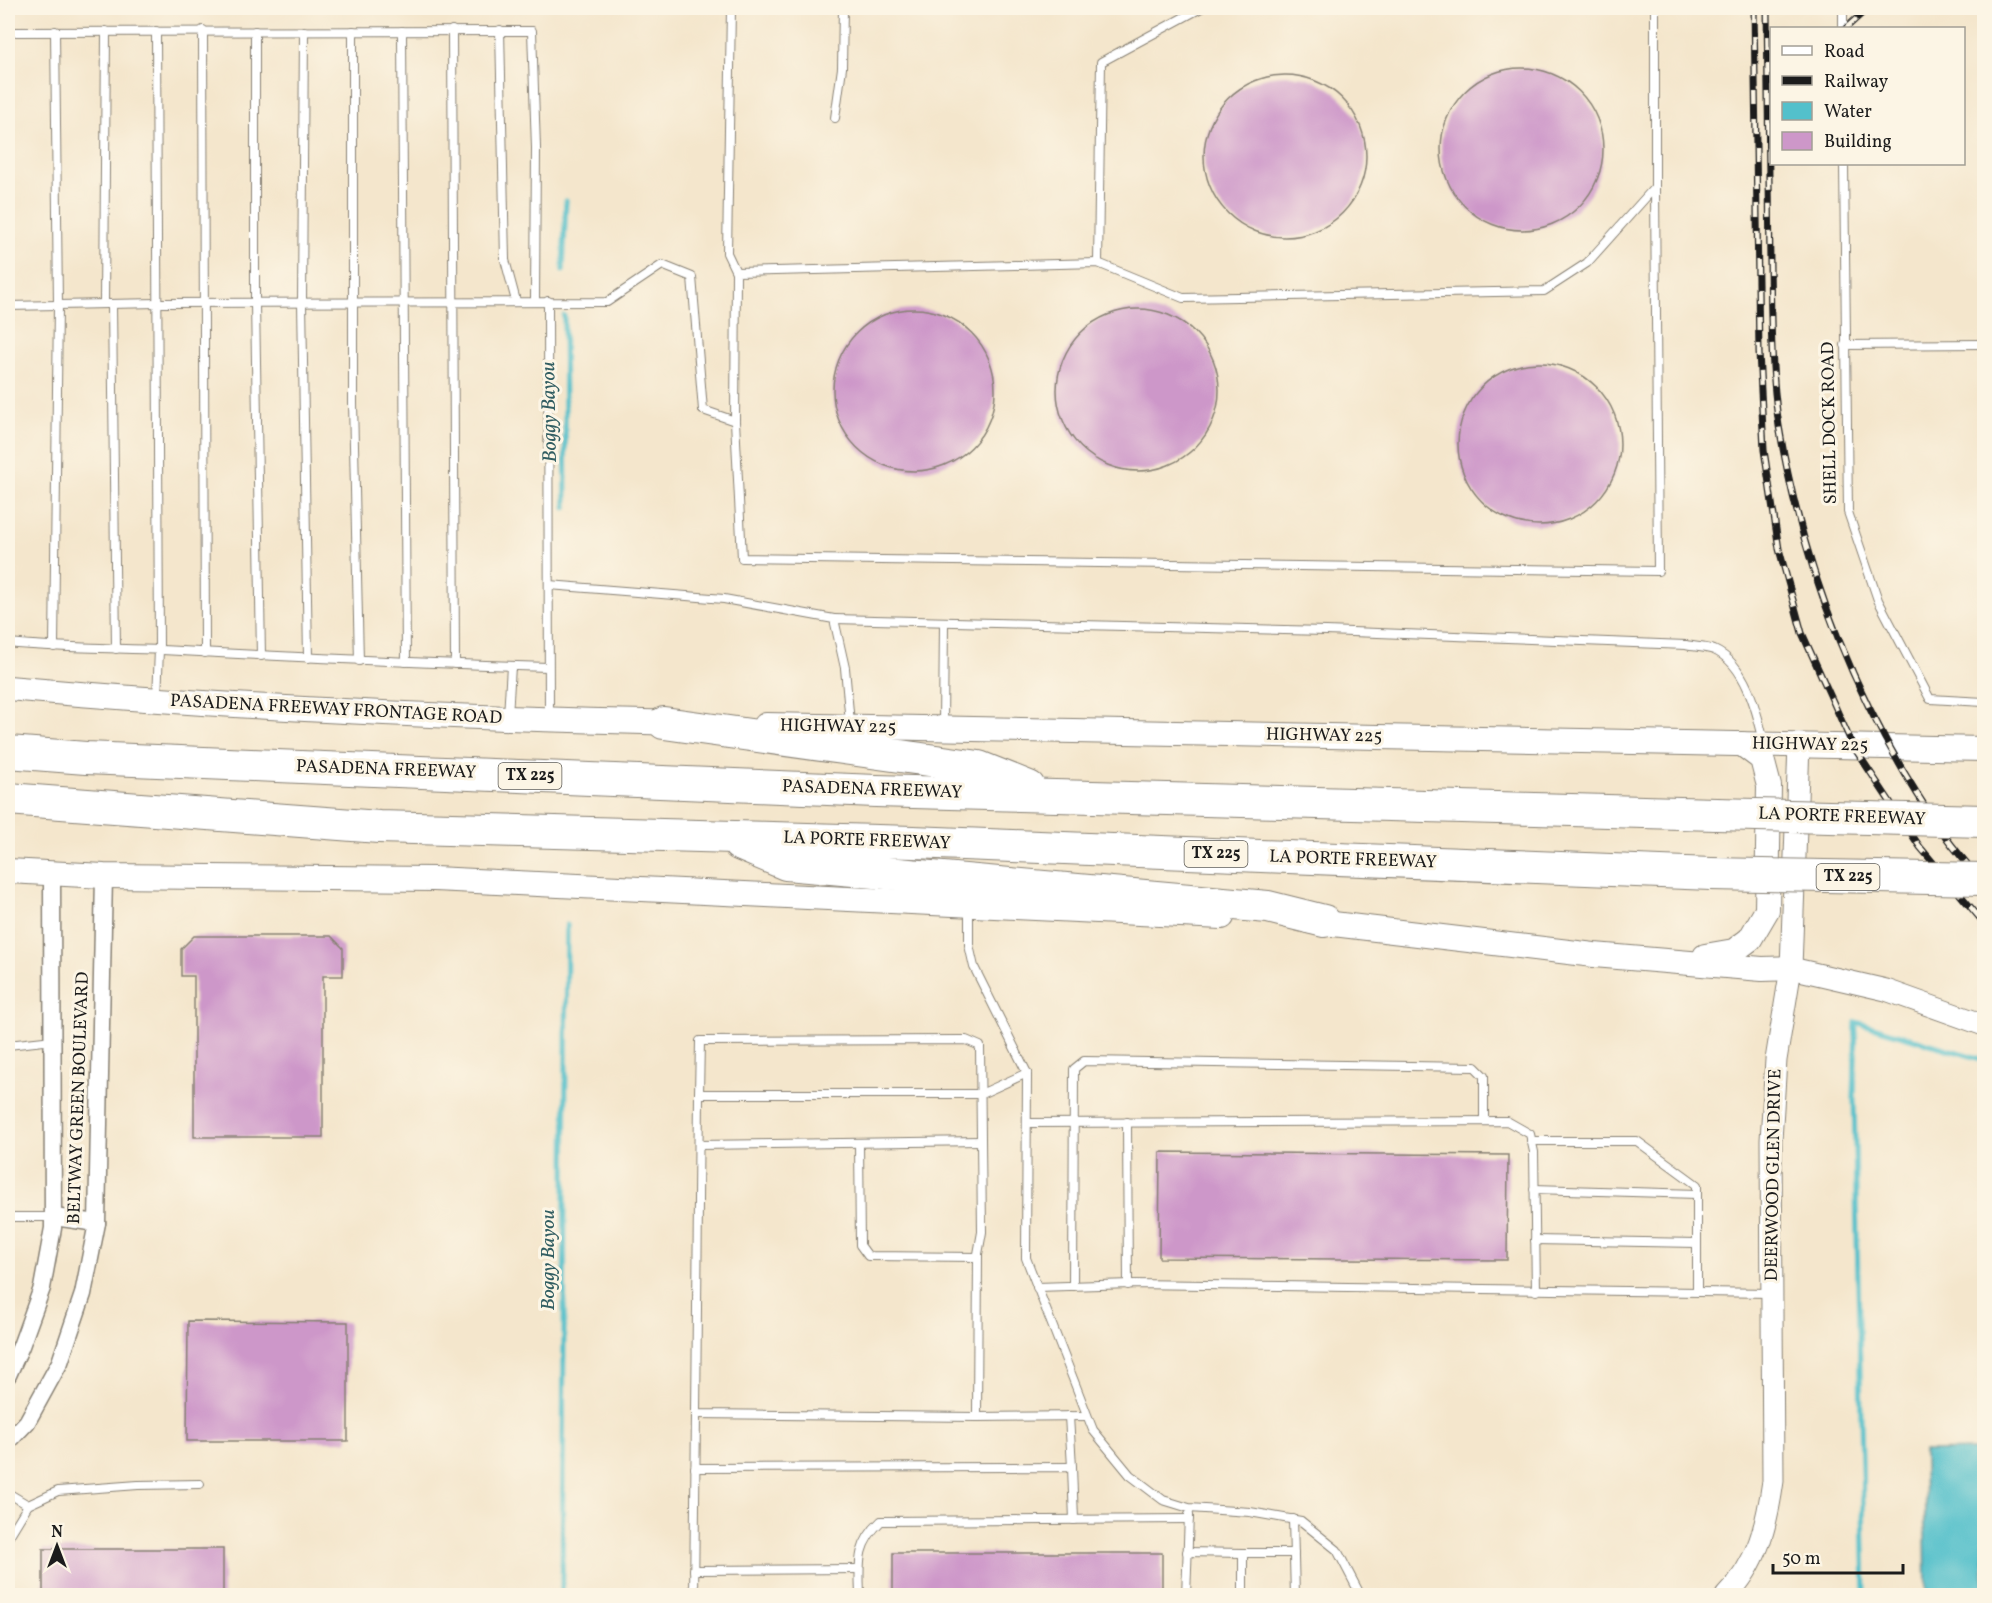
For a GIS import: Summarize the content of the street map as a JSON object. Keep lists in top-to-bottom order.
{
  "streets": {
    "highway": ["PASADENA FREEWAY", "TX 225", "LA PORTE FREEWAY"],
    "main road": ["PASADENA FREEWAY FRONTAGE ROAD", "HIGHWAY 225"],
    "street": ["BELTWAY GREEN BOULEVARD", "DEERWOOD GLEN DRIVE"],
    "lane": ["SHELL DOCK ROAD"]
  },
  "crossings": [
    ["PASADENA FREEWAY FRONTAGE ROAD", "HIGHWAY 225"],
    ["HIGHWAY 225", "DEERWOOD GLEN DRIVE"],
    ["PASADENA FREEWAY", "LA PORTE FREEWAY"],
    ["TX 225", "LA PORTE FREEWAY"]
  ],
  "water": ["Boggy Bayou"],
  "legend": [
    "Road",
    "Railway",
    "Water",
    "Building"
  ],
  "scale_bar": "50 m",
  "north": "top"
}
